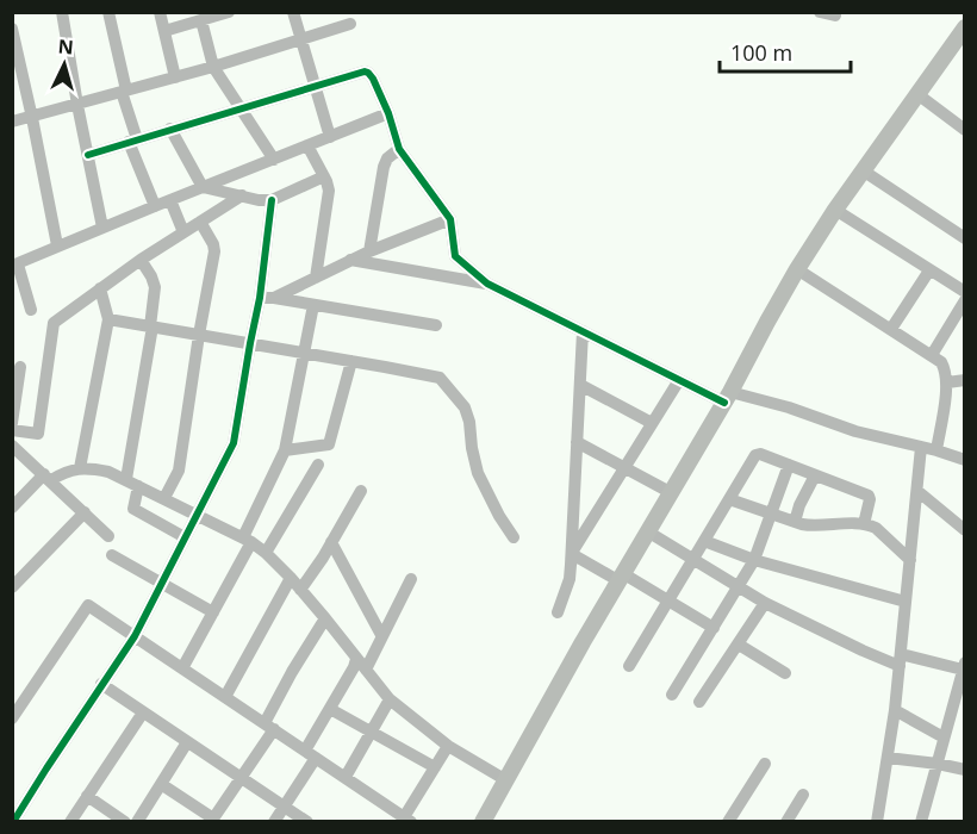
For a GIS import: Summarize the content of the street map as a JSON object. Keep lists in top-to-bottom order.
{
  "scale_bar": "100 m",
  "north": "top"
}
